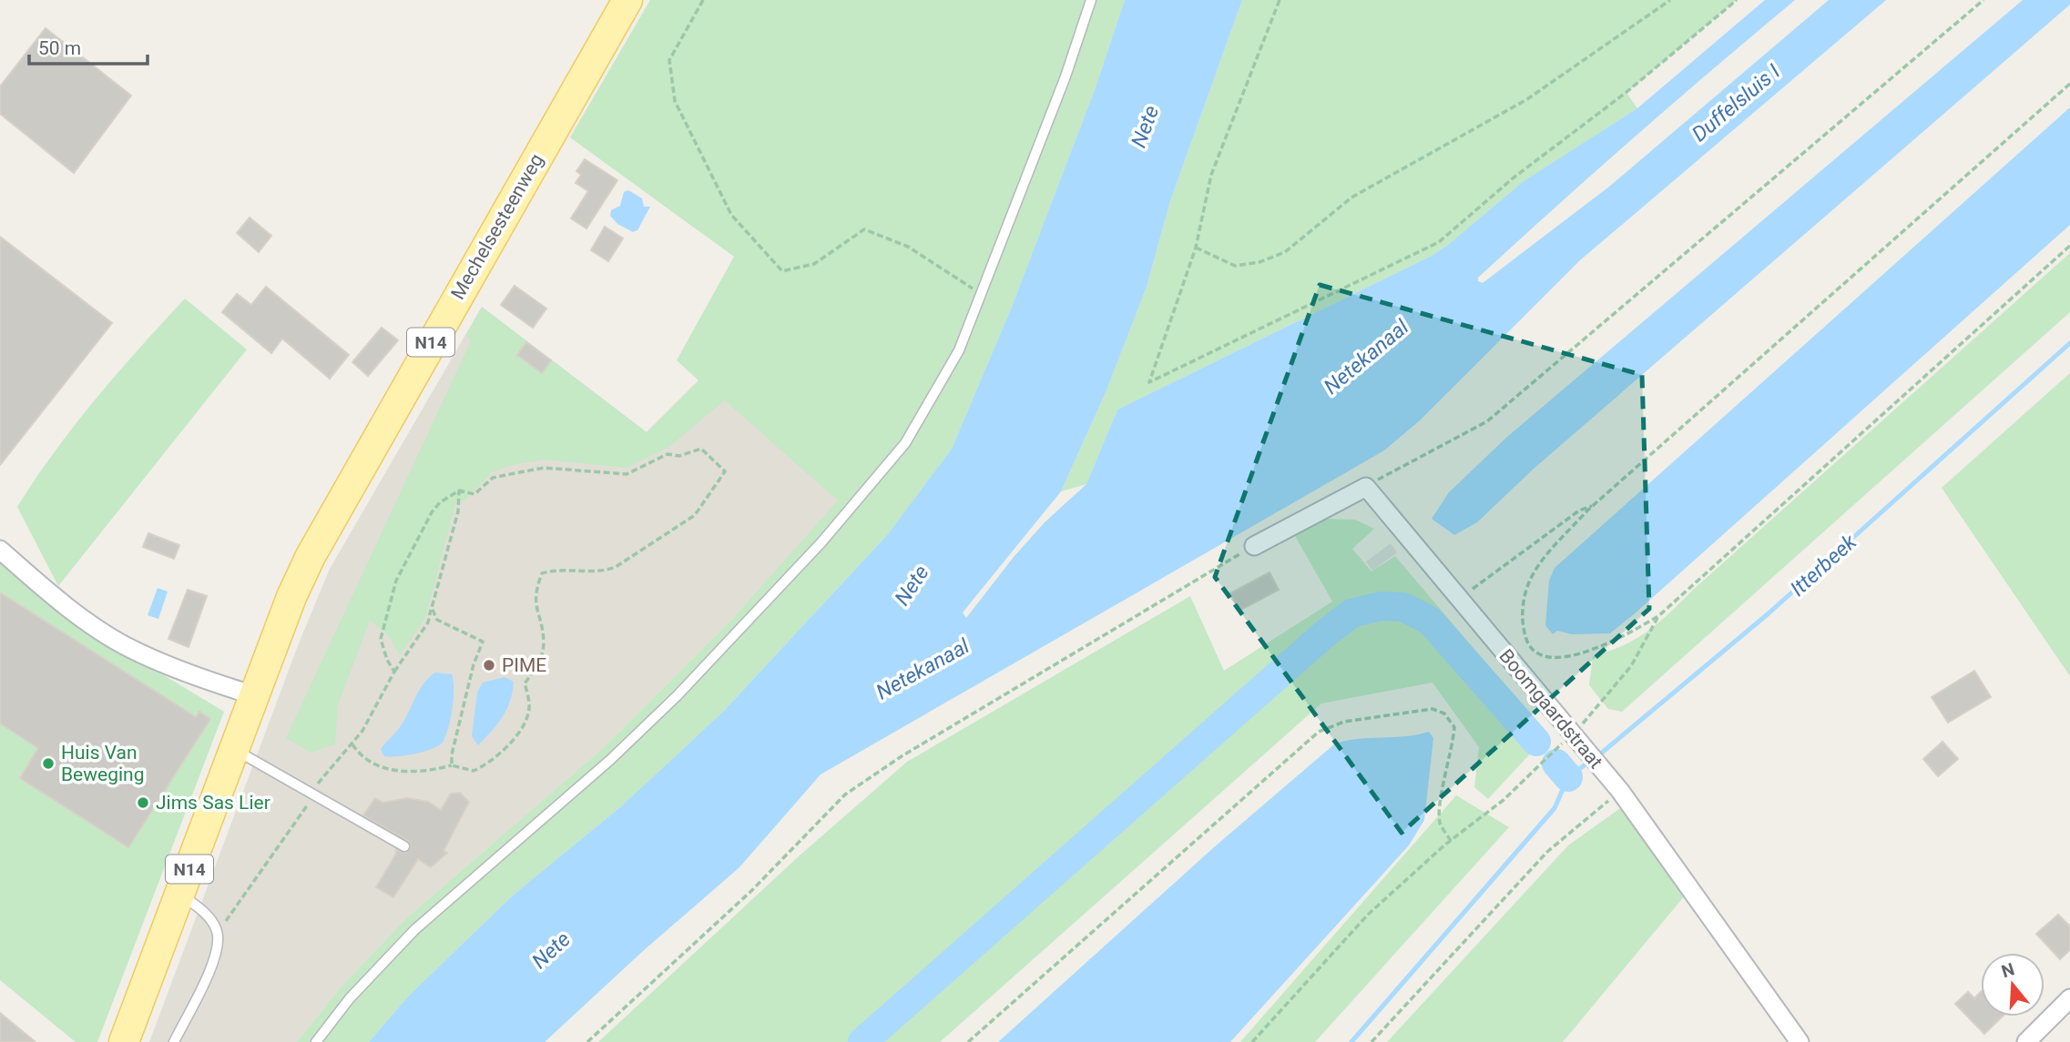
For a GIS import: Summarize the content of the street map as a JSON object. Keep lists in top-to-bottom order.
{
  "streets": {
    "main road": ["Mechelsesteenweg", "N14"],
    "street": ["Boomgaardstraat"]
  },
  "water": [
    "Duffelsluis I",
    "Nete",
    "Netekanaal",
    "Itterbeek"
  ],
  "places": ["PIME", "Huis Van Beweging", "Jims Sas Lier"],
  "scale_bar": "50 m",
  "north": "top"
}
